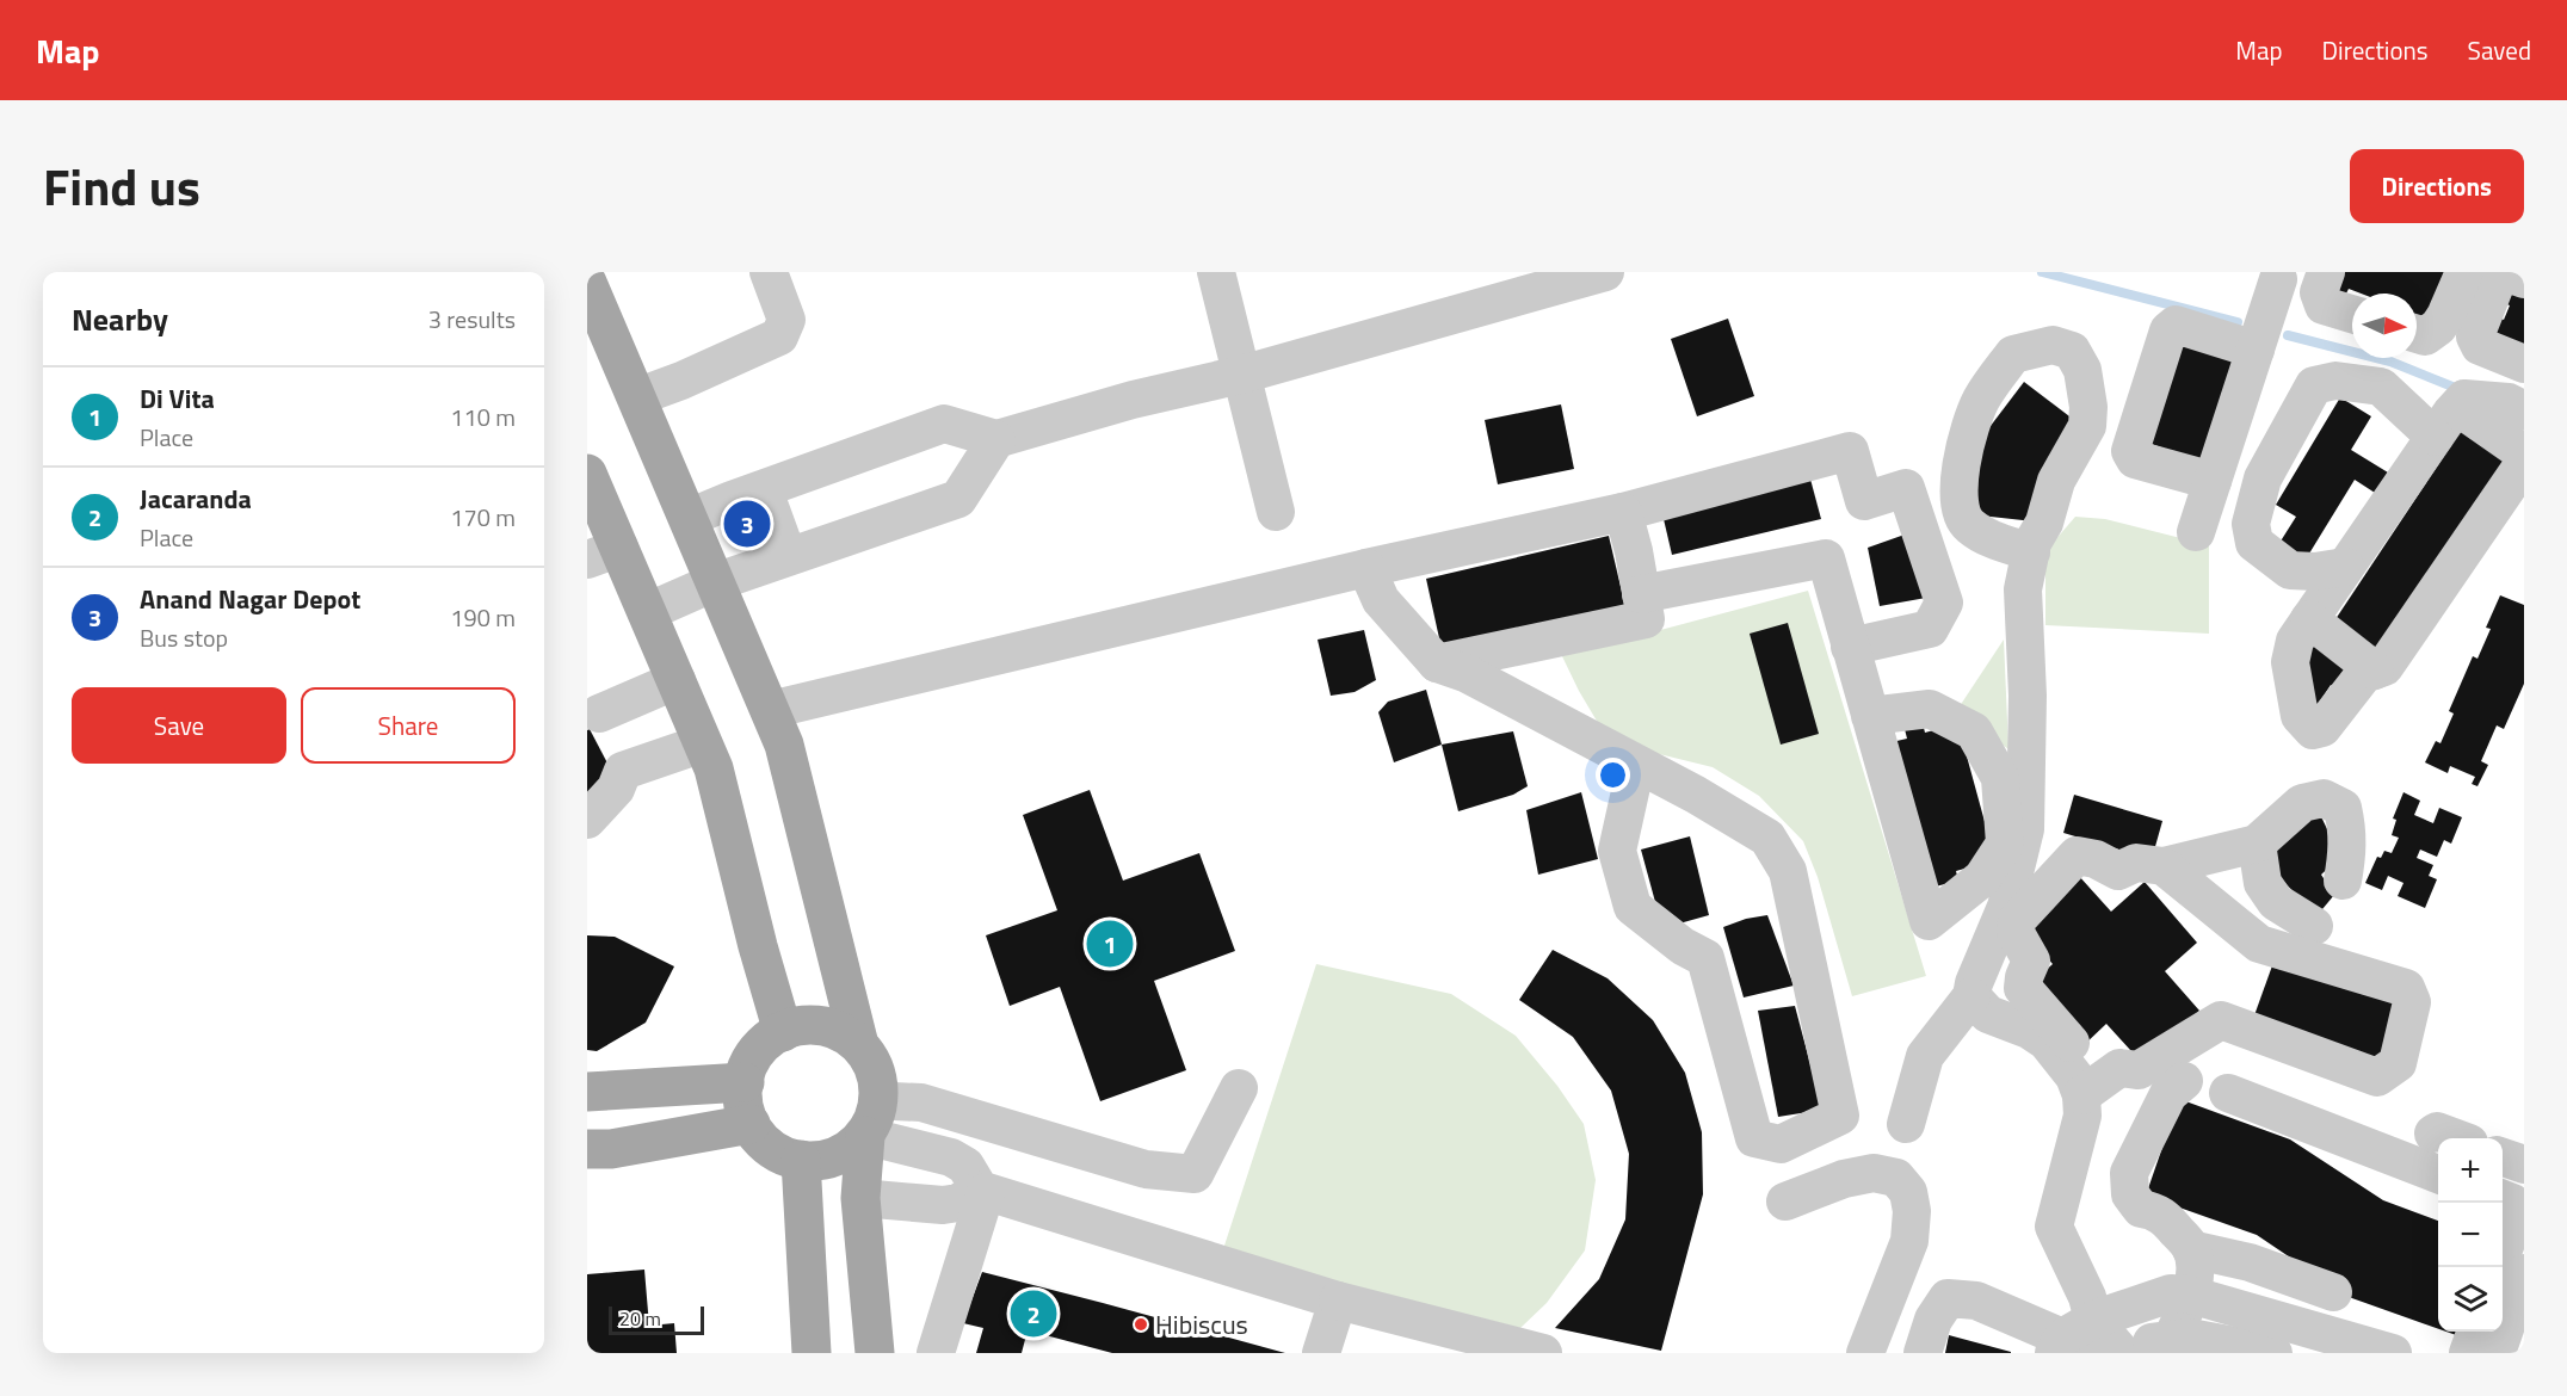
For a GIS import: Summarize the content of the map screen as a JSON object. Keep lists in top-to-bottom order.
{
  "places": ["Hibiscus"],
  "scale_bar": "20 m",
  "north": "right",
  "page": {
    "header": "Map",
    "nav": ["Map", "Directions", "Saved"],
    "title": "Find us",
    "buttons": [
      "Directions",
      ["Save", "Share"]
    ],
    "heading": ["Nearby", "3 results"],
    "list": [
      {
        "mark": "1",
        "name": "Di Vita",
        "note": "Place",
        "value": "110 m"
      },
      {
        "mark": "2",
        "name": "Jacaranda",
        "note": "Place",
        "value": "170 m"
      },
      {
        "mark": "3",
        "name": "Anand Nagar Depot",
        "note": "Bus stop",
        "value": "190 m"
      }
    ],
    "pins": ["3", "1", "2"],
    "map_buttons": ["+", "−"],
    "scale": "20 m"
  }
}
